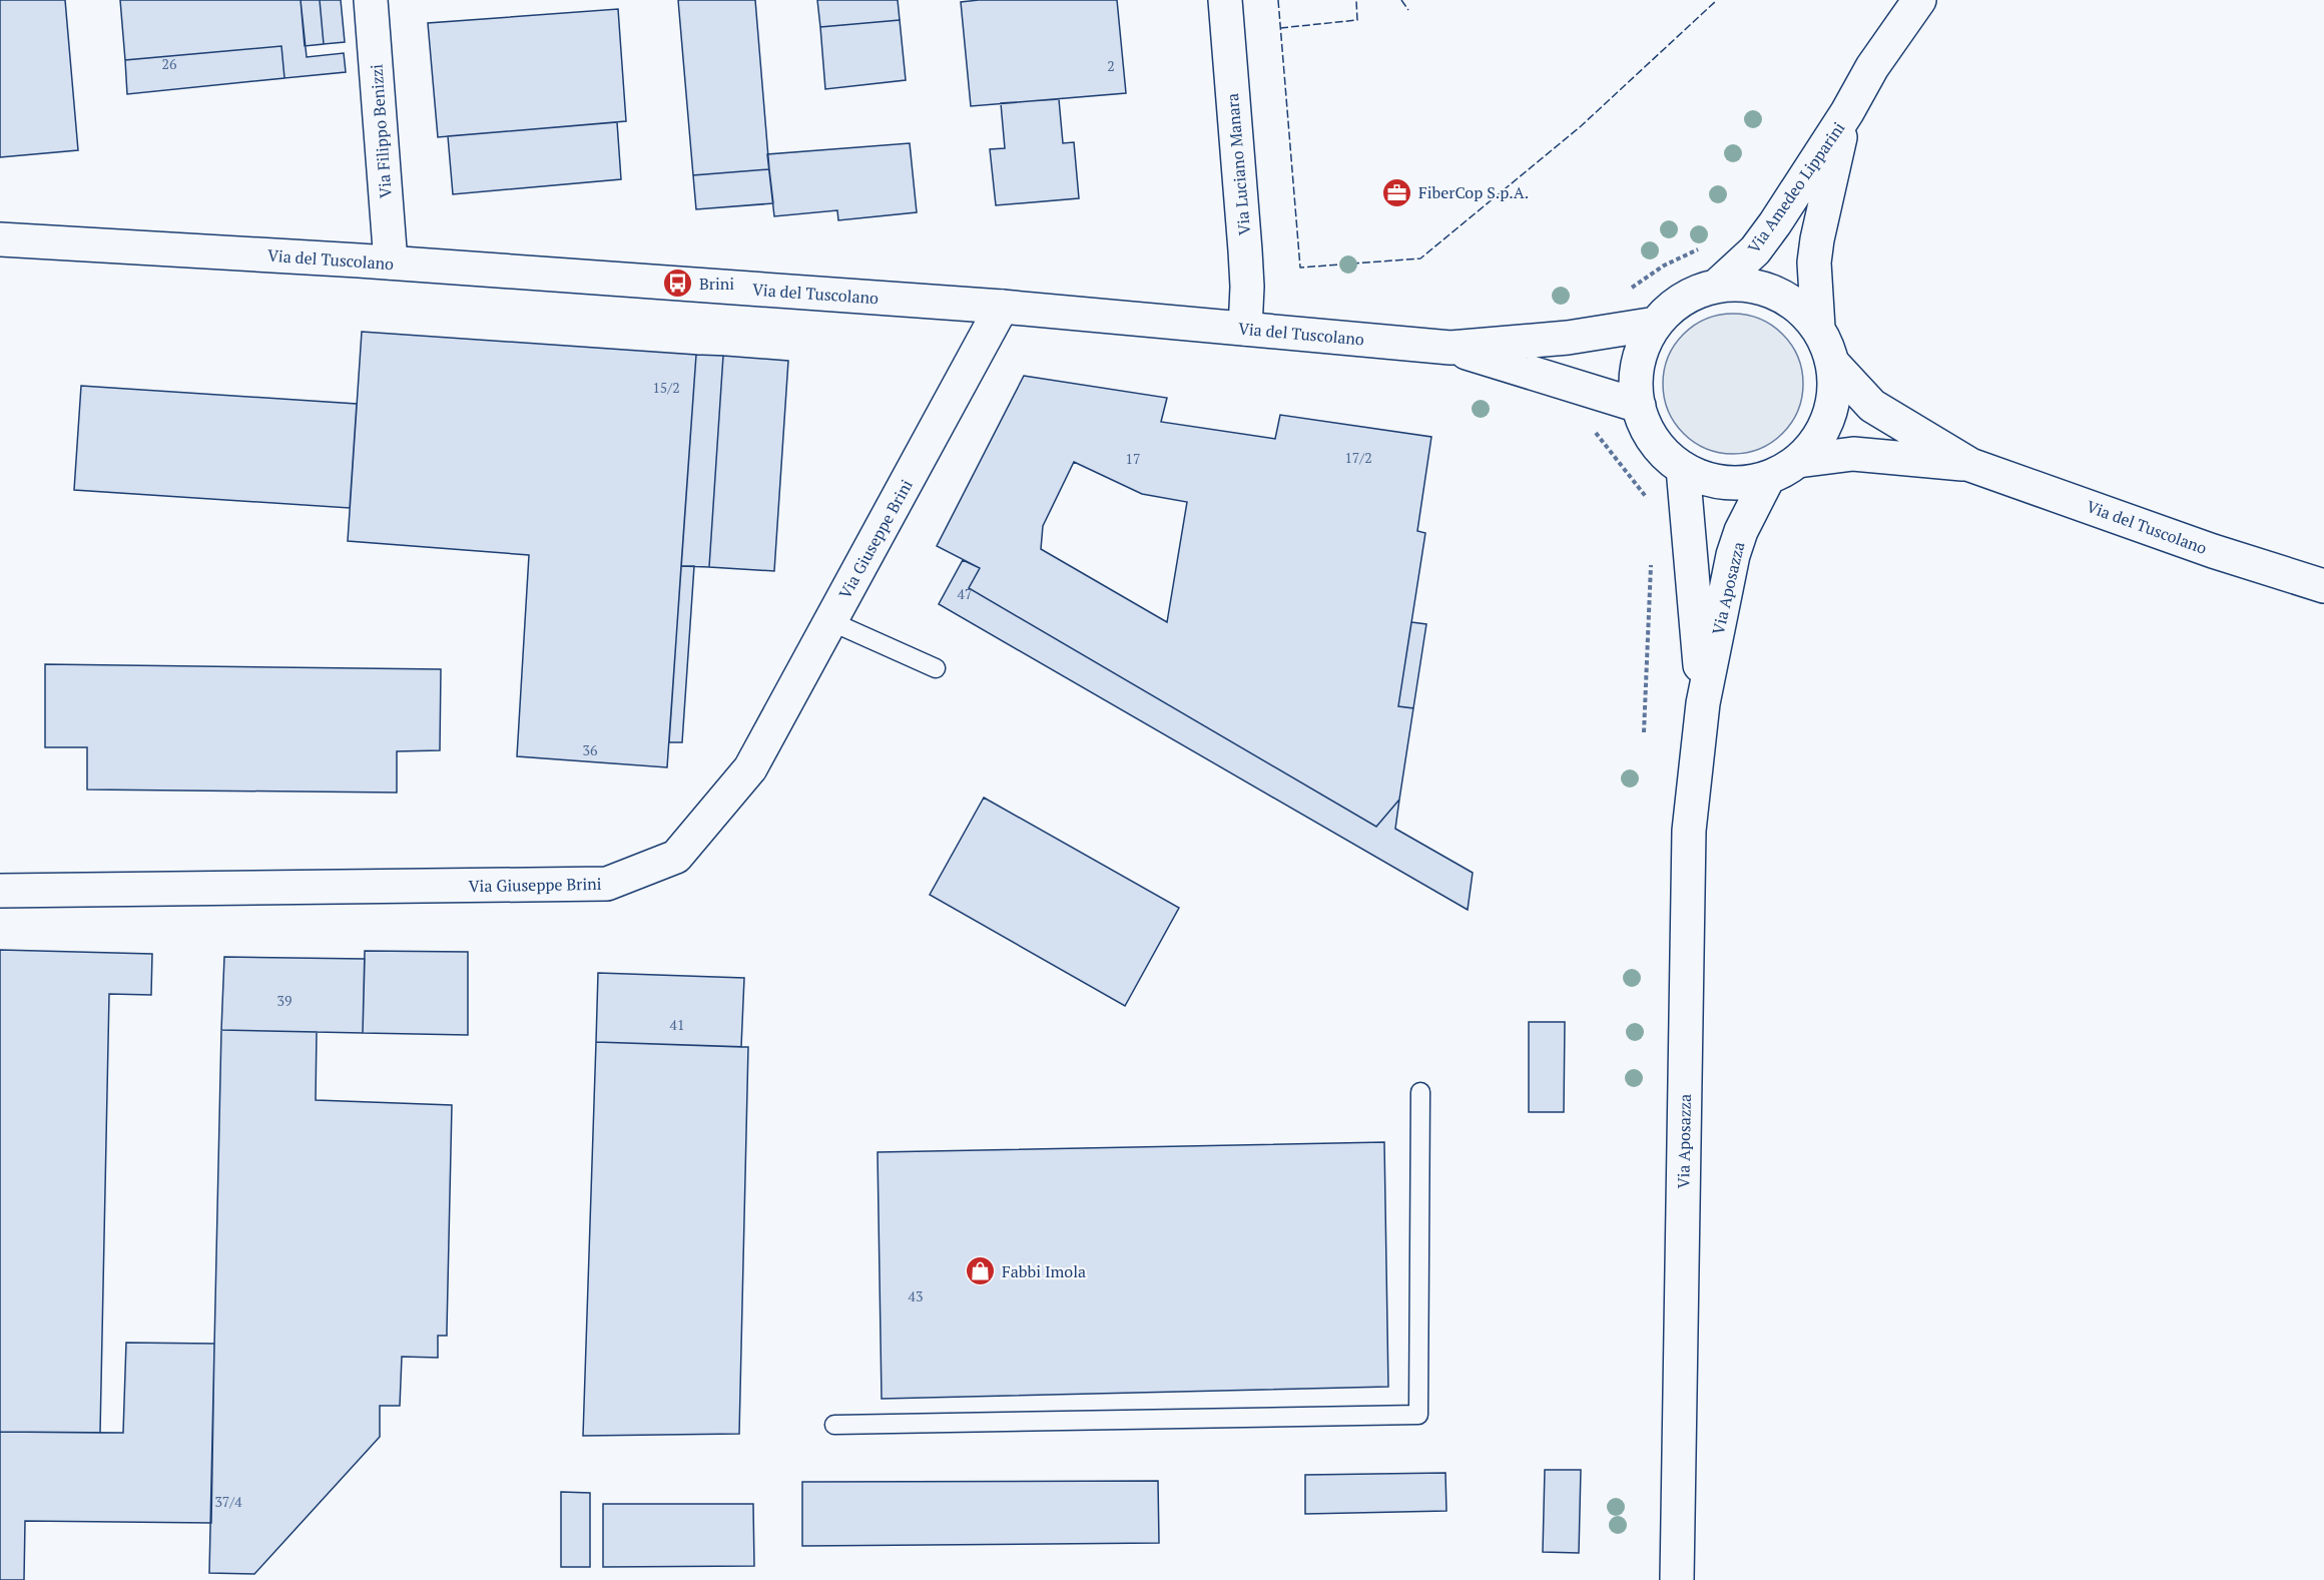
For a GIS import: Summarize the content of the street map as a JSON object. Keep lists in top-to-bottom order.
{
  "streets": {
    "street": [
      "Via Filippo Benizzi",
      "Via Luciano Manara",
      "Via Amedeo Lipparini",
      "Via del Tuscolano",
      "Via Giuseppe Brini",
      "Via Aposazza"
    ]
  },
  "crossings": [
    ["Via Filippo Benizzi", "Via del Tuscolano"],
    ["Via Luciano Manara", "Via del Tuscolano"],
    ["Via Amedeo Lipparini", "Via del Tuscolano"],
    ["Via Amedeo Lipparini", "Via Aposazza"],
    ["Via del Tuscolano", "Via Giuseppe Brini"],
    ["Via del Tuscolano", "Via Aposazza"]
  ],
  "places": {
    "office": ["FiberCop S.p.A."],
    "bus stop": ["Brini"],
    "shop": ["Fabbi Imola"]
  },
  "house_numbers": [
    "26",
    "2",
    "15/2",
    "17/2",
    "17",
    "47",
    "36",
    "39",
    "41",
    "43",
    "37/4"
  ]
}
